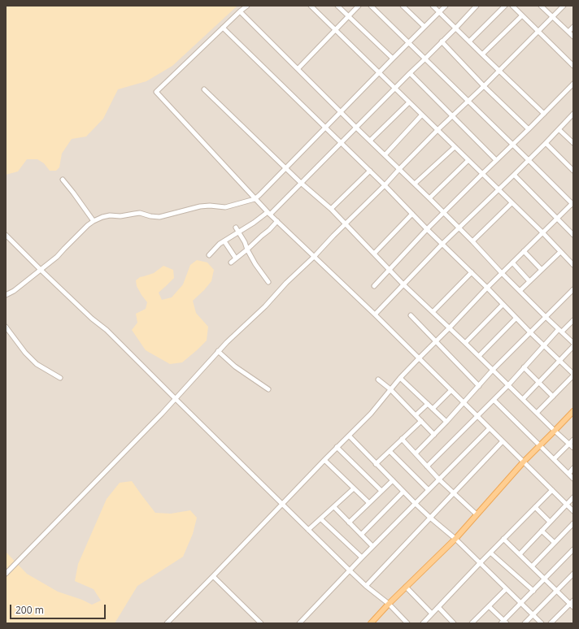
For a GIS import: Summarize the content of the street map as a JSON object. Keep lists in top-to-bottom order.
{
  "scale_bar": "200 m"
}
